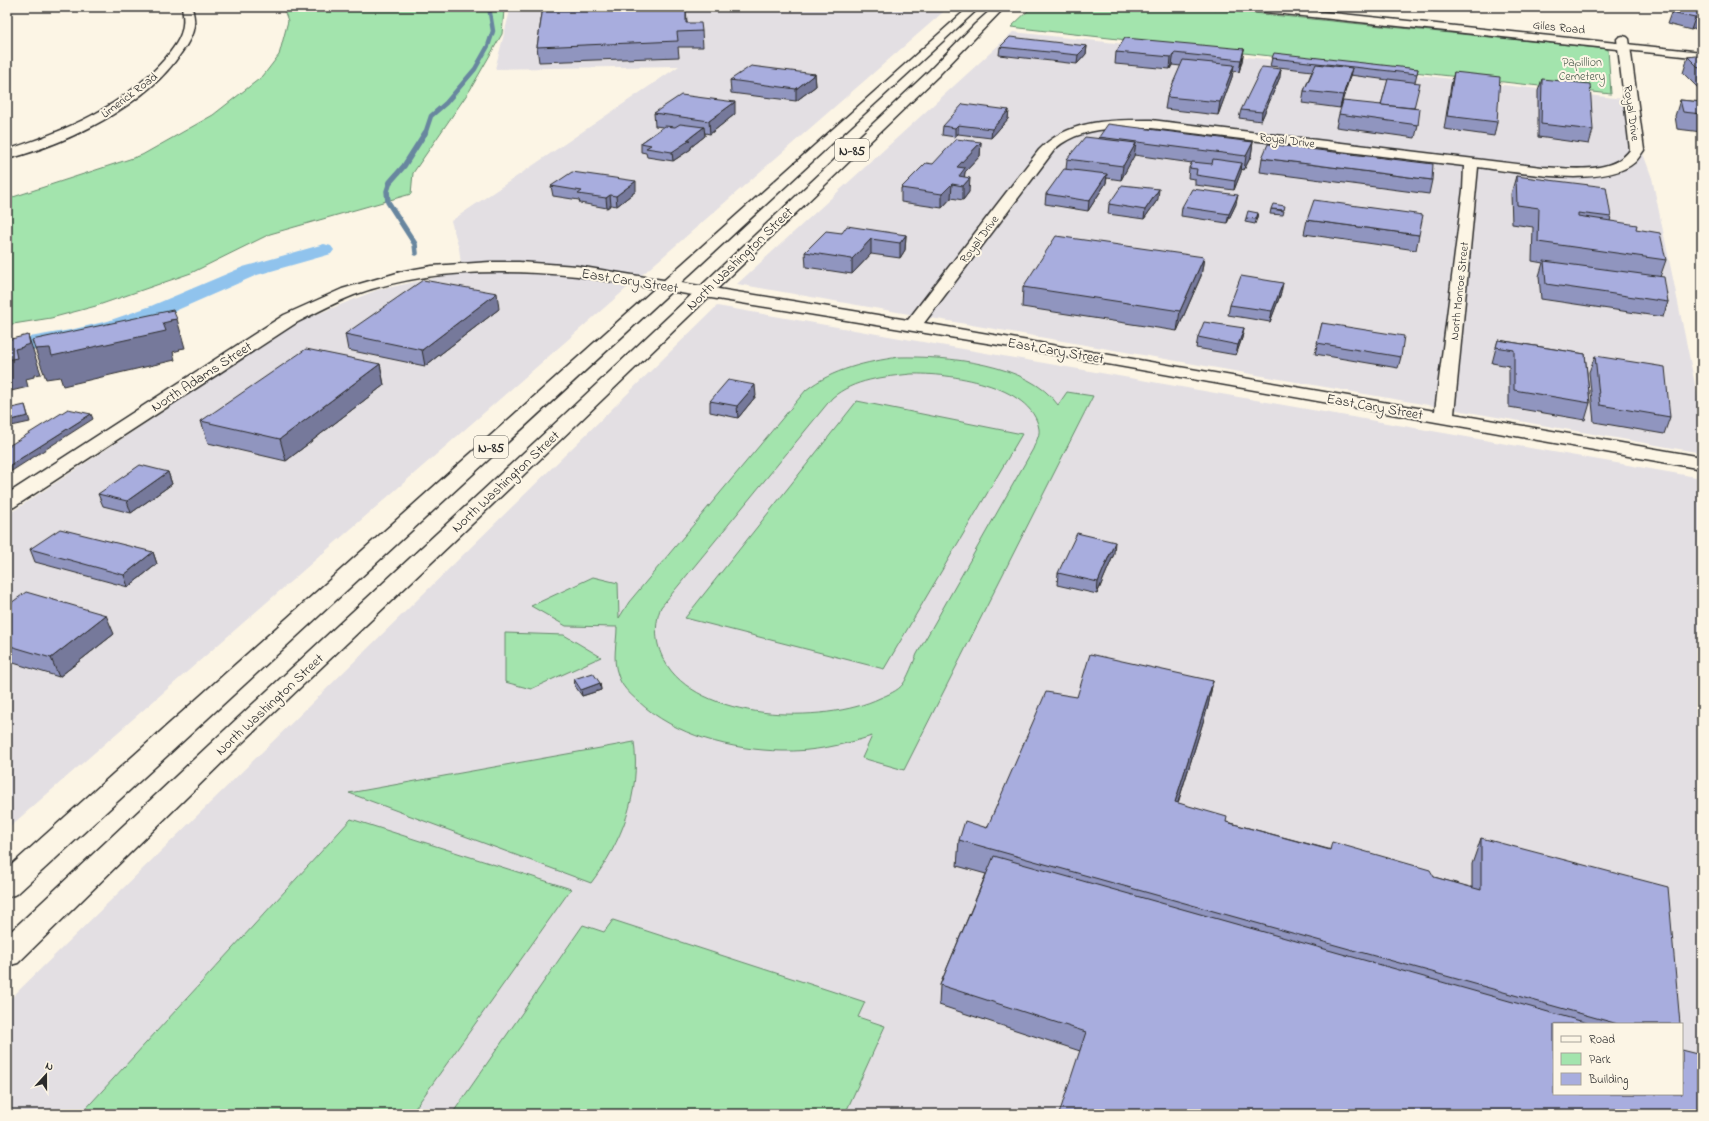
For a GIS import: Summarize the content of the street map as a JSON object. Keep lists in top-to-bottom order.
{
  "streets": {
    "main road": [
      "Giles Road",
      "Limerick Road",
      "Royal Drive",
      "N-85",
      "North Washington Street",
      "East Cary Street",
      "North Monroe Street",
      "North Adams Street"
    ]
  },
  "crossings": [
    ["Giles Road", "Royal Drive"],
    ["Royal Drive", "East Cary Street"],
    ["Royal Drive", "North Monroe Street"],
    ["North Washington Street", "East Cary Street"],
    ["East Cary Street", "North Monroe Street"],
    ["East Cary Street", "North Adams Street"]
  ],
  "parks": ["Papillion Cemetery"],
  "legend": ["Road", "Park", "Building"],
  "north": "top"
}
